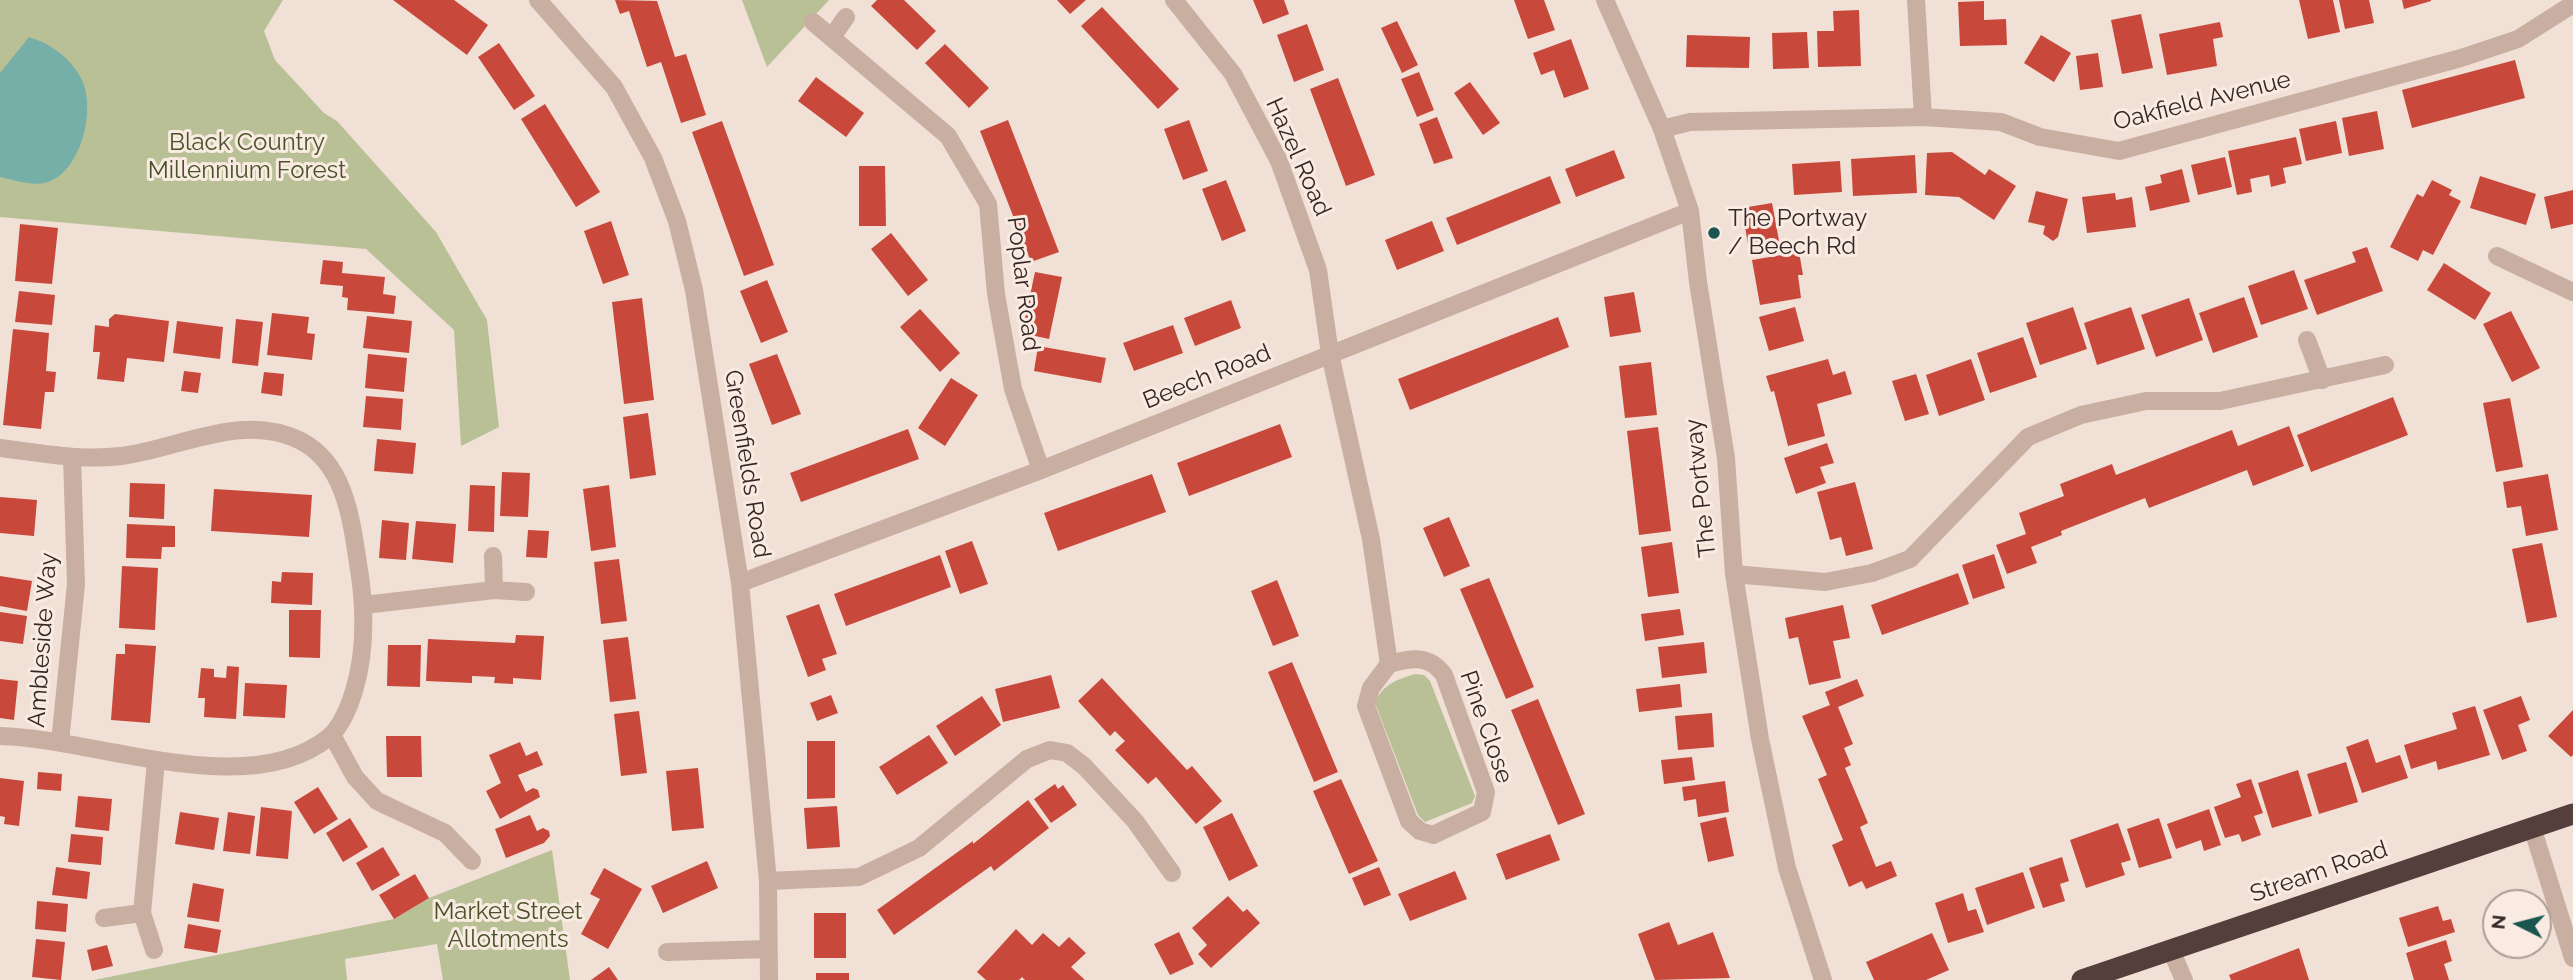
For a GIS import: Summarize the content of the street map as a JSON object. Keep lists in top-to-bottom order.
{
  "streets": {
    "highway": ["Stream Road"],
    "street": [
      "Oakfield Avenue",
      "Hazel Road",
      "Poplar Road",
      "Beech Road",
      "Greenfields Road",
      "The Portway",
      "Ambleside Way",
      "Pine Close"
    ]
  },
  "crossings": [
    ["Oakfield Avenue", "The Portway"],
    ["Hazel Road", "Beech Road"],
    ["Poplar Road", "Beech Road"],
    ["Beech Road", "Greenfields Road"],
    ["Beech Road", "The Portway"]
  ],
  "parks": ["Black Country Millennium Forest", "Market Street Allotments"],
  "places": ["The Portway / Beech Rd"],
  "north": "left"
}
